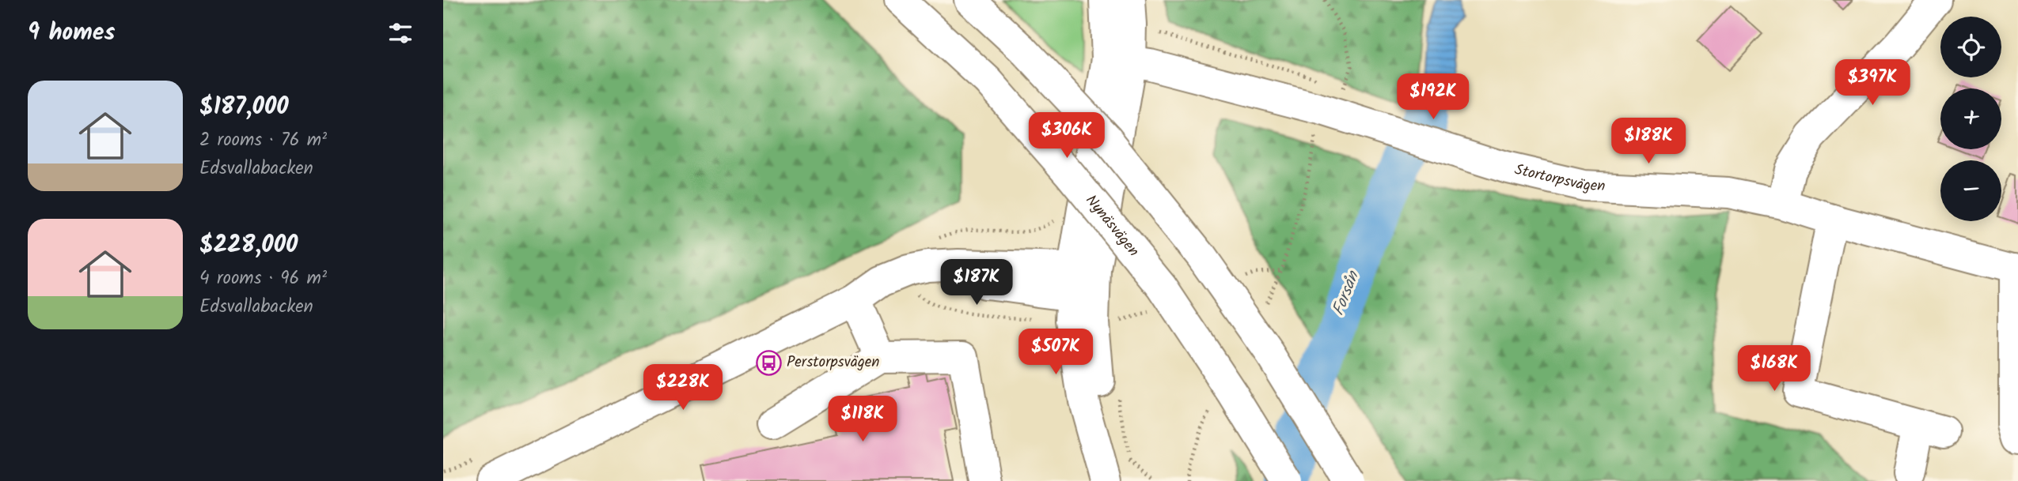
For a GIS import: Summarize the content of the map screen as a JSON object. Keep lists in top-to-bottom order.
{
  "streets": {
    "main road": ["Stortorpsvägen", "Nynäsvägen"]
  },
  "water": ["Forsån"],
  "places": {
    "bus stop": ["Perstorpsvägen"]
  },
  "page": {
    "heading": "9 homes",
    "map_buttons": ["+", "−"],
    "price": [
      "$397K",
      "$192K",
      "$306K",
      "$188K",
      "$187K",
      "$507K",
      "$168K",
      "$228K",
      "$118K"
    ],
    "list": [
      {
        "name": "$187,000",
        "note": "2 rooms · 76 m² · Edsvallabacken"
      },
      {
        "name": "$228,000",
        "note": "4 rooms · 96 m² · Edsvallabacken"
      }
    ]
  }
}
